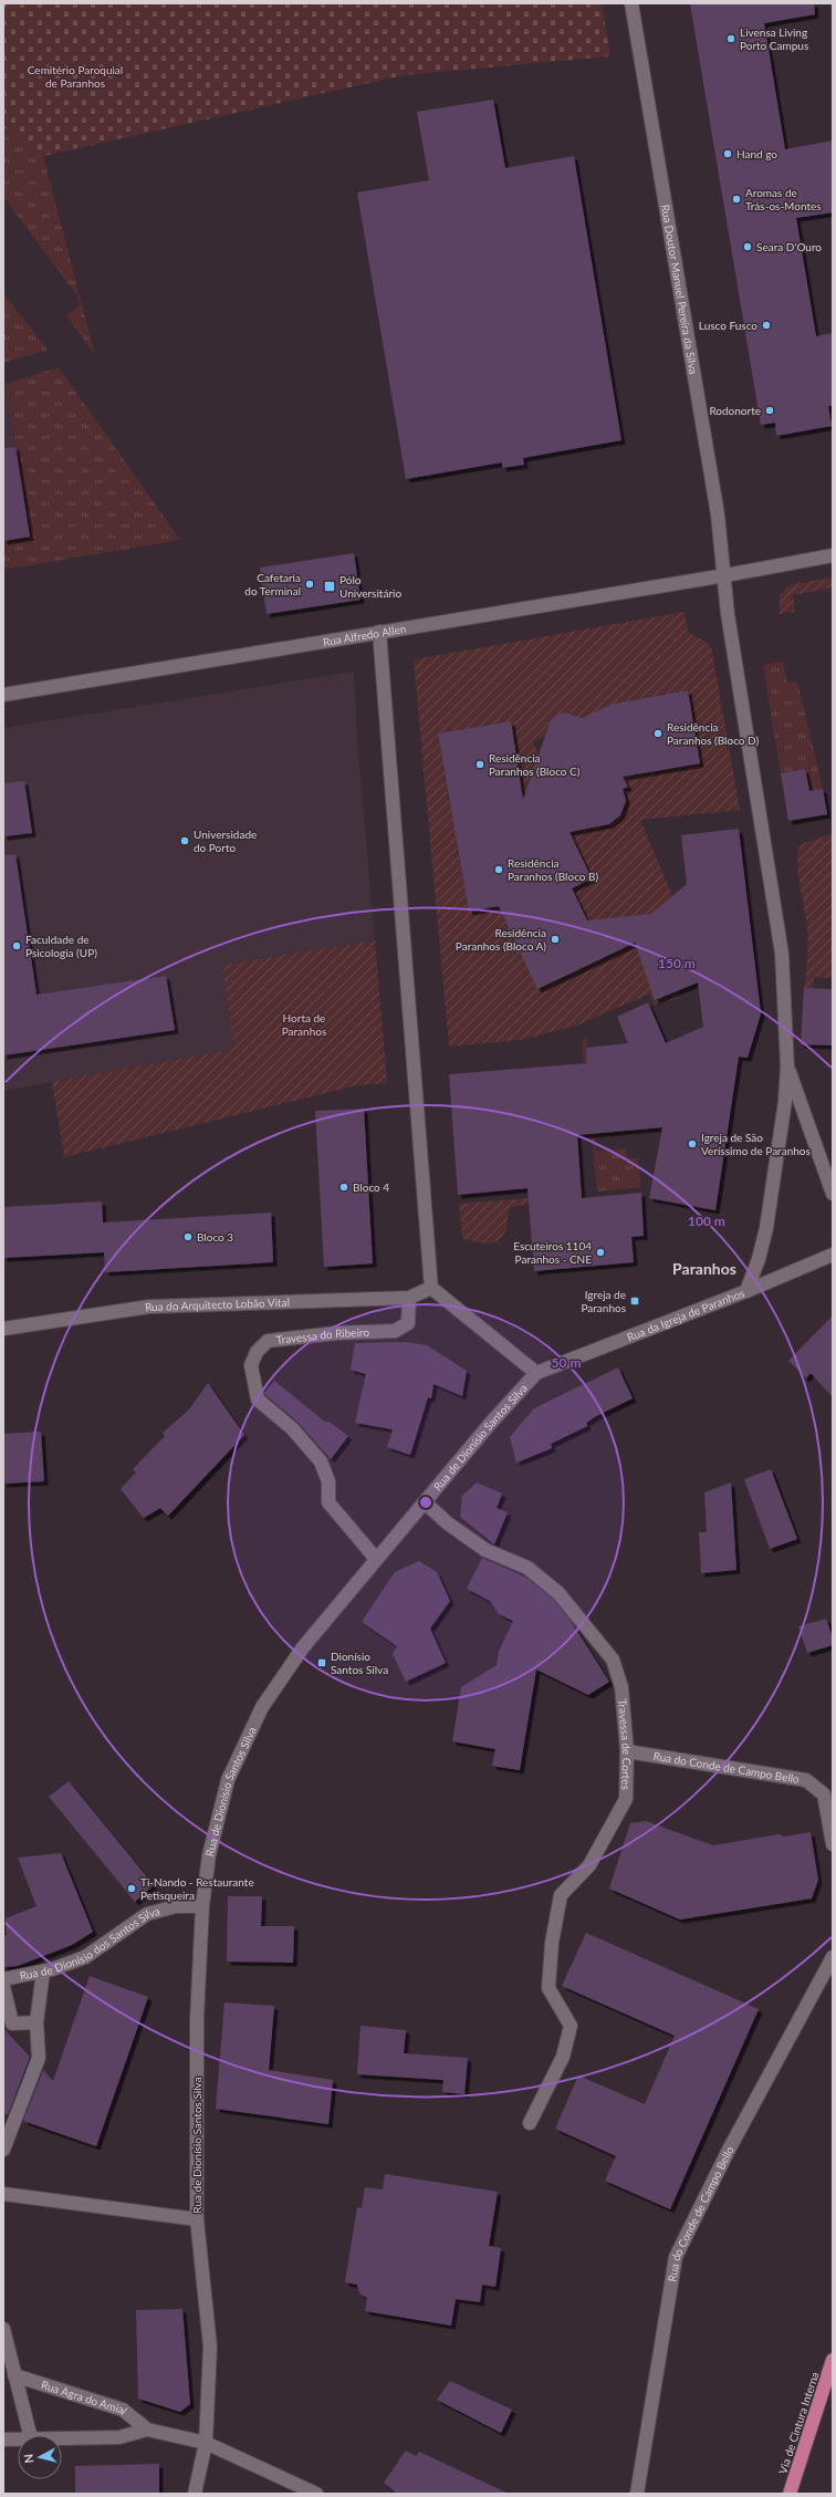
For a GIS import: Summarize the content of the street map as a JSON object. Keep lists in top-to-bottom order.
{
  "streets": {
    "highway": ["Via de Cintura Interna"],
    "street": [
      "Rua Doutor Manuel Pereira da Silva",
      "Rua Alfredo Allen",
      "Rua do Arquitecto Lobão Vital",
      "Rua da Igreja de Paranhos",
      "Travessa do Ribeiro",
      "Rua de Dionísio Santos Silva",
      "Travessa de Cortes",
      "Rua do Conde de Campo Bello",
      "Rua de Dionísio dos Santos Silva",
      "Rua Agra do Amial"
    ]
  },
  "crossings": [
    ["Rua Doutor Manuel Pereira da Silva", "Rua Alfredo Allen"],
    ["Rua do Arquitecto Lobão Vital", "Travessa do Ribeiro"],
    ["Rua da Igreja de Paranhos", "Rua de Dionísio Santos Silva"],
    ["Travessa do Ribeiro", "Rua de Dionísio Santos Silva"],
    ["Rua de Dionísio Santos Silva", "Travessa de Cortes"],
    ["Rua de Dionísio Santos Silva", "Rua de Dionísio dos Santos Silva"],
    ["Travessa de Cortes", "Rua do Conde de Campo Bello"]
  ],
  "districts": ["Paranhos"],
  "parks": ["Cemitério Paroquial de Paranhos", "Horta de Paranhos"],
  "places": {
    "other": [
      "Livensa Living Porto Campus",
      "Hand go",
      "Aromas de Trás-os-Montes",
      "Seara D'Ouro",
      "Lusco Fusco",
      "Rodonorte",
      "Cafetaria do Terminal",
      "Residência Paranhos (Bloco D)",
      "Residência Paranhos (Bloco C)",
      "Universidade do Porto",
      "Residência Paranhos (Bloco B)",
      "Residência Paranhos (Bloco A)",
      "Faculdade de Psicologia (UP)",
      "Igreja de São Veríssimo de Paranhos",
      "Bloco 4",
      "Bloco 3",
      "Escuteiros 1104 Paranhos - CNE",
      "Ti-Nando - Restaurante Petisqueira"
    ],
    "transit": ["Pólo Universitário", "Igreja de Paranhos", "Dionísio Santos Silva"]
  },
  "north": "left",
  "rings": ["150 m", "100 m", "50 m"]
}
